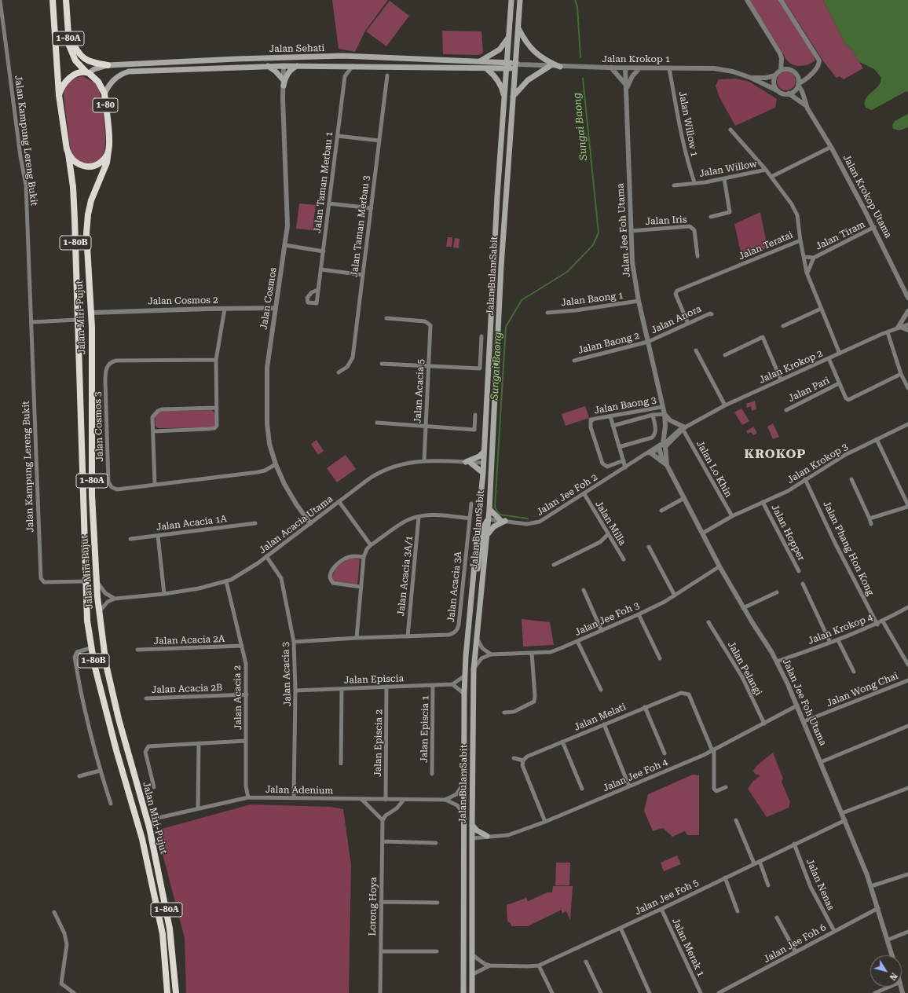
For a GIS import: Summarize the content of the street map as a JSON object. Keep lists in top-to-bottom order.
{
  "streets": {
    "highway": [
      "1-80A",
      "1-80",
      "1-80B",
      "Jalan Miri-Pujut"
    ],
    "main road": ["Jalan Sehati", "Jalan Bulan Sabit"],
    "street": [
      "Jalan Krokop 1",
      "Jalan Willow 1",
      "Jalan Kampung Lereng Bukit",
      "Jalan Willow",
      "Jalan Taman Merbau 1",
      "Jalan Krokop Utama",
      "Jalan Iris",
      "Jalan Taman Merbau 3",
      "Jalan Jee Foh Utama",
      "Jalan Tiram",
      "Jalan Teratai",
      "Jalan Cosmos",
      "Jalan Baong 1",
      "Jalan Cosmos 2",
      "Jalan Anora",
      "Jalan Baong 2",
      "Jalan Krokop 2",
      "Jalan Pari",
      "Jalan Acacia 5",
      "Jalan Baong 3",
      "Jalan Cosmos 3",
      "Jalan Krokop 3",
      "Jalan Lo Khin",
      "Jalan Jee Foh 2",
      "Jalan Acacia 1A",
      "Jalan Milla",
      "Jalan Acacia Utama",
      "Jalan Hopper",
      "Jalan Phang Hon Kong",
      "Jalan Acacia 3A/1",
      "Jalan Acacia 3A",
      "Jalan Jee Foh 3",
      "Jalan Krokop 4",
      "Jalan Acacia 2A",
      "Jalan Pelangi",
      "Jalan Acacia 3",
      "Jalan Episcia",
      "Jalan Acacia 2B",
      "Jalan Wong Chai",
      "Jalan Acacia 2",
      "Jalan Melati",
      "Jalan Episcia 1",
      "Jalan Episcia 2",
      "Jalan Jee Foh 4",
      "Jalan Adenium",
      "Jalan Nenas",
      "Jalan Jee Foh 5",
      "Lorong Hoya",
      "Jalan Jee Foh 6",
      "Jalan Merak 1"
    ]
  },
  "crossings": [
    ["1-80A", "Jalan Sehati"],
    ["1-80A", "1-80"],
    ["Jalan Sehati", "Jalan Krokop 1"],
    ["Jalan Sehati", "1-80"],
    ["Jalan Sehati", "Jalan Bulan Sabit"],
    ["Jalan Sehati", "Jalan Cosmos"],
    ["Jalan Krokop 1", "Jalan Willow 1"],
    ["Jalan Krokop 1", "Jalan Jee Foh Utama"],
    ["Jalan Krokop 1", "Jalan Bulan Sabit"],
    ["1-80", "Jalan Miri-Pujut"],
    ["Jalan Willow 1", "Jalan Willow"],
    ["Jalan Kampung Lereng Bukit", "Jalan Miri-Pujut"],
    ["Jalan Krokop Utama", "Jalan Tiram"],
    ["Jalan Iris", "Jalan Jee Foh Utama"],
    ["Jalan Jee Foh Utama", "Jalan Baong 1"],
    ["Jalan Jee Foh Utama", "Jalan Anora"],
    ["Jalan Jee Foh Utama", "Jalan Baong 2"],
    ["Jalan Jee Foh Utama", "Jalan Krokop 2"],
    ["Jalan Jee Foh Utama", "Jalan Baong 3"],
    ["Jalan Jee Foh Utama", "Jalan Krokop 3"],
    ["Jalan Jee Foh Utama", "Jalan Jee Foh 2"],
    ["Jalan Jee Foh Utama", "Jalan Jee Foh 3"],
    ["Jalan Jee Foh Utama", "Jalan Krokop 4"],
    ["Jalan Jee Foh Utama", "Jalan Wong Chai"],
    ["Jalan Jee Foh Utama", "Jalan Jee Foh 4"],
    ["Jalan Jee Foh Utama", "Jalan Jee Foh 5"],
    ["Jalan Jee Foh Utama", "Jalan Jee Foh 6"],
    ["Jalan Teratai", "Jalan Anora"],
    ["Jalan Teratai", "Jalan Krokop 2"],
    ["Jalan Bulan Sabit", "Jalan Jee Foh 2"],
    ["Jalan Bulan Sabit", "Jalan Acacia Utama"],
    ["Jalan Bulan Sabit", "Jalan Jee Foh 4"],
    ["Jalan Bulan Sabit", "Jalan Adenium"],
    ["Jalan Bulan Sabit", "Jalan Jee Foh 5"],
    ["Jalan Cosmos", "Jalan Cosmos 2"],
    ["Jalan Cosmos", "Jalan Cosmos 3"],
    ["Jalan Cosmos", "Jalan Acacia Utama"],
    ["Jalan Cosmos 2", "Jalan Miri-Pujut"],
    ["Jalan Anora", "Jalan Baong 2"],
    ["Jalan Krokop 2", "Jalan Lo Khin"],
    ["Jalan Krokop 2", "Jalan Jee Foh 2"],
    ["Jalan Acacia 5", "Jalan Acacia Utama"],
    ["Jalan Krokop 3", "Jalan Lo Khin"],
    ["Jalan Krokop 3", "Jalan Hopper"],
    ["Jalan Krokop 3", "Jalan Phang Hon Kong"],
    ["Jalan Jee Foh 2", "Jalan Milla"],
    ["Jalan Acacia Utama", "Jalan Acacia 3"],
    ["Jalan Acacia Utama", "Jalan Acacia 2"],
    ["Jalan Phang Hon Kong", "Jalan Krokop 4"],
    ["Jalan Acacia 3A/1", "Jalan Acacia 3A"],
    ["Jalan Acacia 3A", "Jalan Acacia 3"],
    ["Jalan Acacia 2A", "Jalan Acacia 2"],
    ["Jalan Pelangi", "Jalan Jee Foh 4"],
    ["Jalan Acacia 3", "Jalan Episcia"],
    ["Jalan Acacia 3", "Jalan Adenium"],
    ["Jalan Episcia", "Jalan Episcia 1"],
    ["Jalan Episcia", "Jalan Episcia 2"],
    ["Jalan Acacia 2B", "Jalan Acacia 2"],
    ["Jalan Acacia 2", "Jalan Adenium"],
    ["Jalan Melati", "Jalan Jee Foh 4"],
    ["Jalan Episcia 2", "Jalan Adenium"],
    ["Jalan Nenas", "Jalan Jee Foh 5"],
    ["Jalan Nenas", "Jalan Jee Foh 6"],
    ["Jalan Jee Foh 5", "Jalan Merak 1"]
  ],
  "districts": ["KROKOP"],
  "water": ["Sungai Baong"],
  "north": "bottom right"
}
